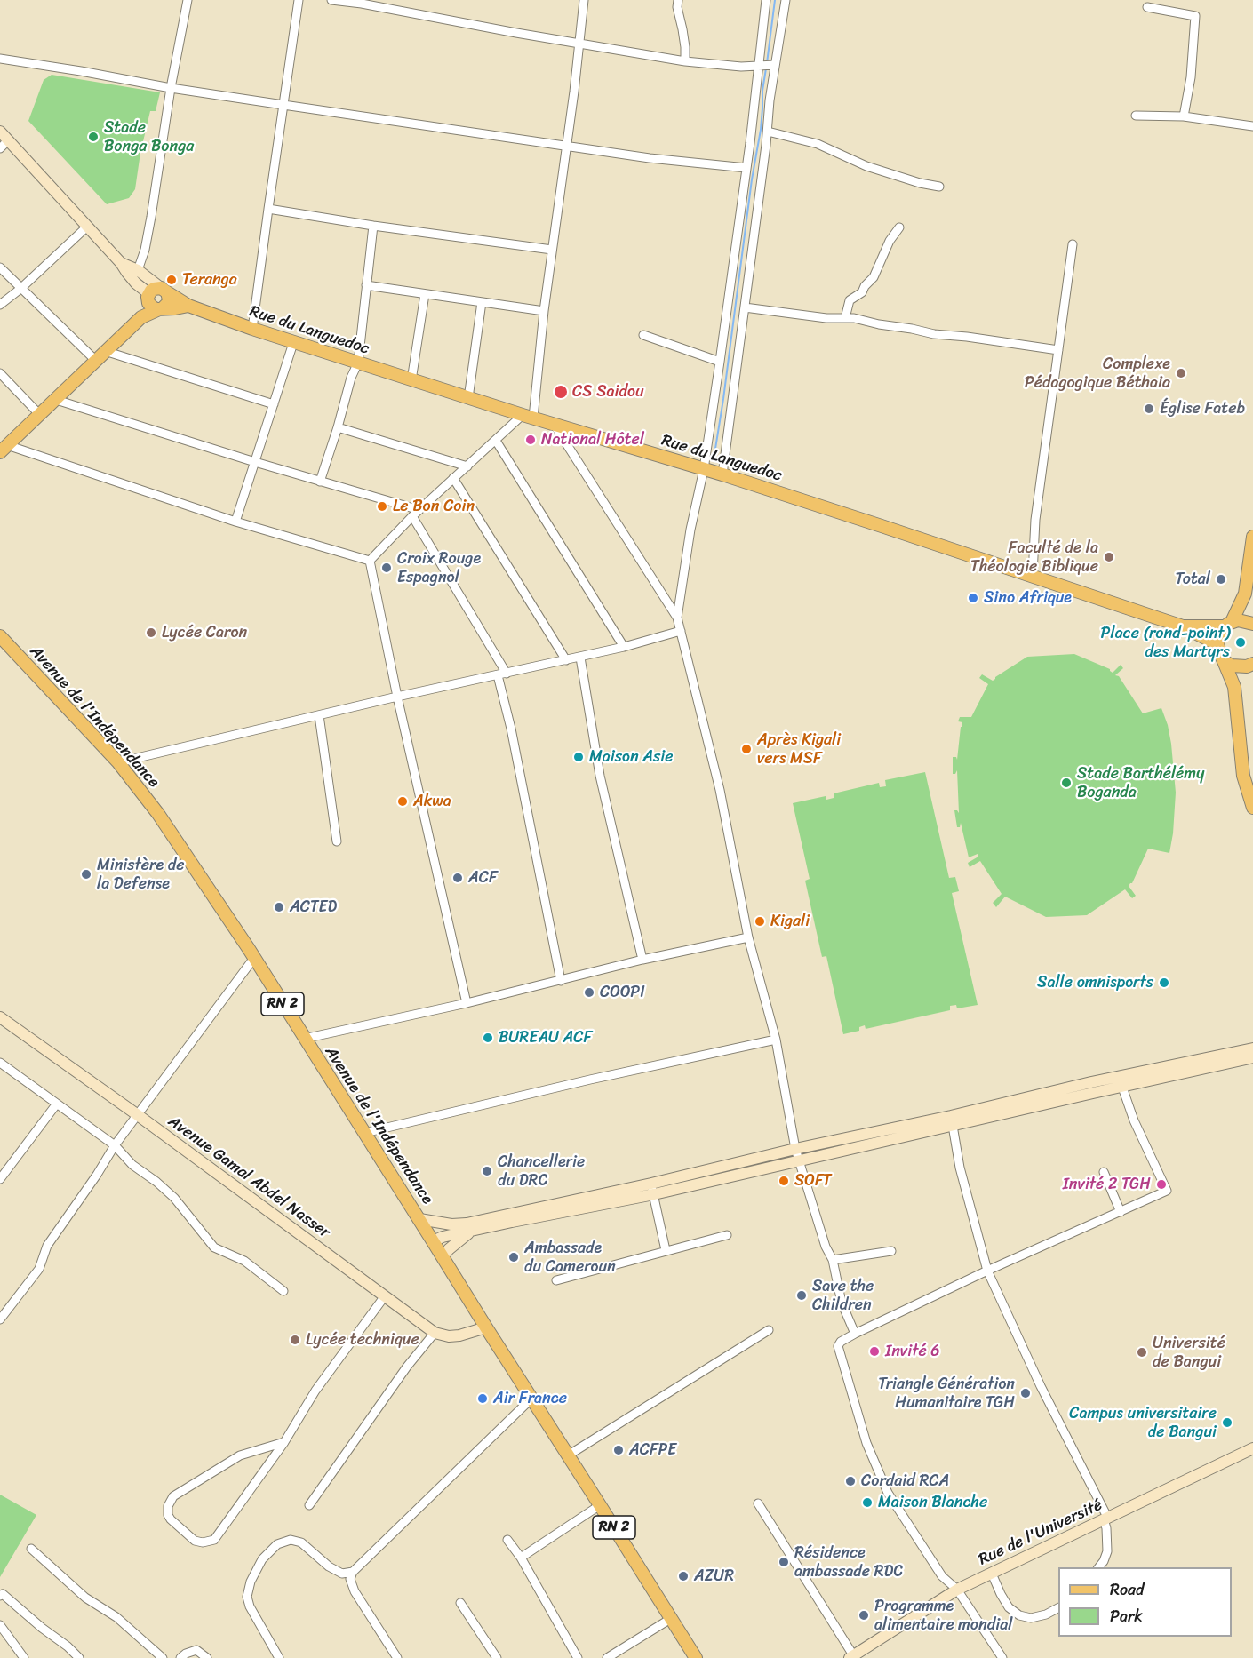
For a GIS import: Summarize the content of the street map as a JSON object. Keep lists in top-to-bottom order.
{
  "streets": {
    "main road": ["Rue du Languedoc", "Avenue de l'Indépendance", "RN 2"],
    "street": ["Avenue Gamal Abdel Nasser", "Rue de l'Université"]
  },
  "places": [
    "Stade Bonga Bonga",
    "Teranga",
    "Complexe Pédagogique Béthaia",
    "CS Saidou",
    "Église Fateb",
    "National Hôtel",
    "Le Bon Coin",
    "Faculté de la Théologie Biblique",
    "Croix Rouge Espagnol",
    "Total",
    "Sino Afrique",
    "Lycée Caron",
    "Place (rond-point) des Martyrs",
    "Après Kigali vers MSF",
    "Maison Asie",
    "Stade Barthélémy Boganda",
    "Akwa",
    "Ministère de la Defense",
    "ACF",
    "ACTED",
    "Kigali",
    "Salle omnisports",
    "COOPI",
    "BUREAU ACF",
    "Chancellerie du DRC",
    "SOFT",
    "Invité 2 TGH",
    "Ambassade du Cameroun",
    "Save the Children",
    "Lycée technique",
    "Invité 6",
    "Université de Bangui",
    "Triangle Génération Humanitaire TGH",
    "Air France",
    "Campus universitaire de Bangui",
    "ACFPE",
    "Cordaid RCA",
    "Maison Blanche",
    "Résidence ambassade RDC",
    "AZUR",
    "Programme alimentaire mondial"
  ],
  "legend": ["Road", "Park"]
}
